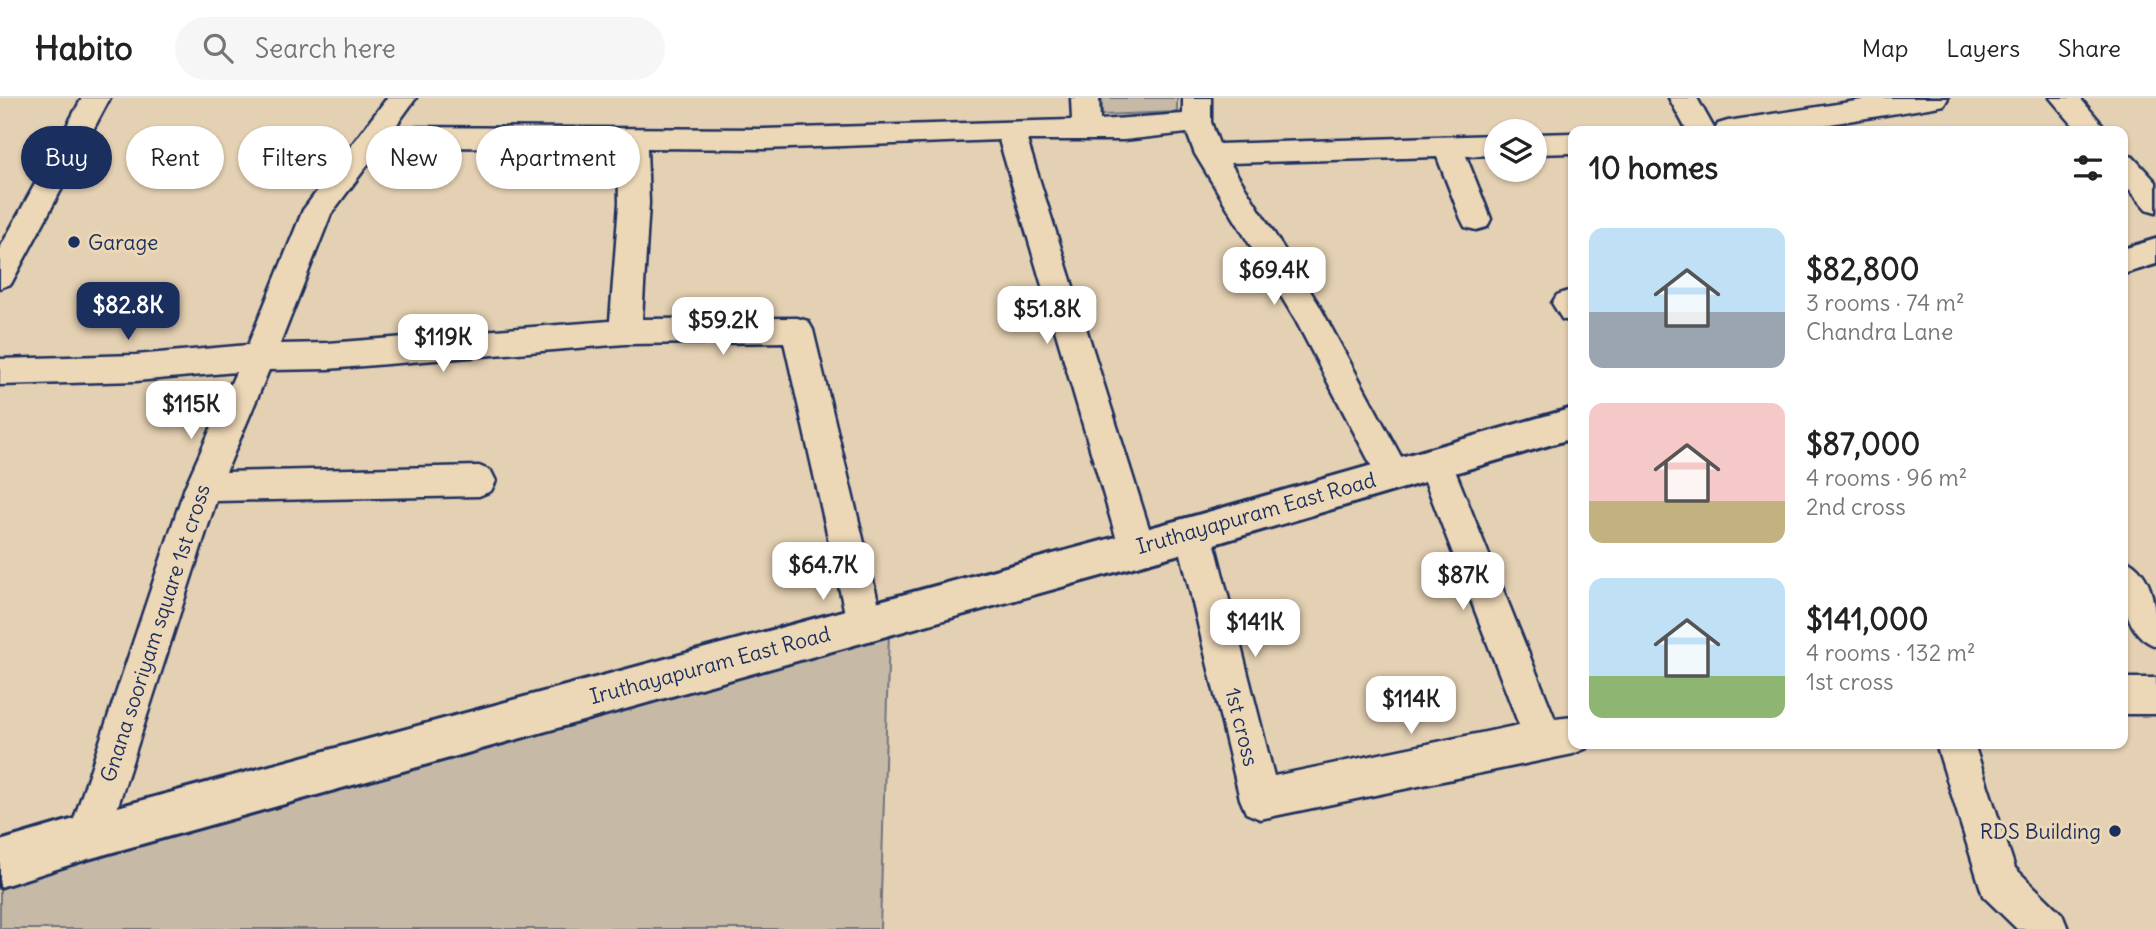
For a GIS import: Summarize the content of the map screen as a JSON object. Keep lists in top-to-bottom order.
{
  "streets": {
    "main road": ["Iruthayapuram East Road"],
    "street": ["Gnana sooriyam square 1st cross", "1st cross"]
  },
  "crossings": [
    ["Iruthayapuram East Road", "Gnana sooriyam square 1st cross"],
    ["Iruthayapuram East Road", "1st cross"]
  ],
  "places": ["Garage", "RDS Building"],
  "page": {
    "header": "Habito",
    "search": "Search here",
    "nav": ["Map", "Layers", "Share"],
    "chip": [
      "Buy",
      "Rent",
      "Filters",
      "New",
      "Apartment"
    ],
    "heading": "10 homes",
    "list": [
      {
        "name": "$82,800",
        "note": "3 rooms · 74 m² · Chandra Lane"
      },
      {
        "name": "$87,000",
        "note": "4 rooms · 96 m² · 2nd cross"
      },
      {
        "name": "$141,000",
        "note": "4 rooms · 132 m² · 1st cross"
      }
    ],
    "price": [
      "$69.4K",
      "$82.8K",
      "$51.8K",
      "$59.2K",
      "$119K",
      "$115K",
      "$64.7K",
      "$87K",
      "$141K",
      "$114K"
    ]
  }
}
